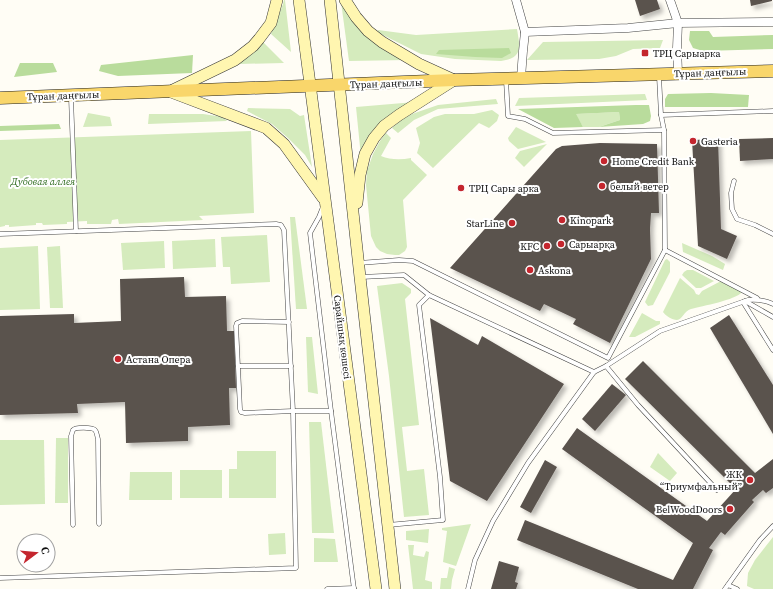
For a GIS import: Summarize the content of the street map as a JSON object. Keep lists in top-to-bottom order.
{
  "streets": {
    "main road": ["Тұран даңғылы", "Сарайшық көшесі"]
  },
  "crossings": [
    ["Тұран даңғылы", "Сарайшық көшесі"]
  ],
  "parks": ["Дубовая аллея"],
  "places": {
    "transit": ["ТРЦ Сарыарка"],
    "other": [
      "Gasteria",
      "Home Credit Bank",
      "белый ветер",
      "ТРЦ Сары арка",
      "Kinopark",
      "StarLine",
      "Сарыарқа",
      "KFC",
      "Askona",
      "Астана Опера",
      "ЖК “Триумфальный”",
      "BelWoodDoors"
    ]
  },
  "north": "right"
}
